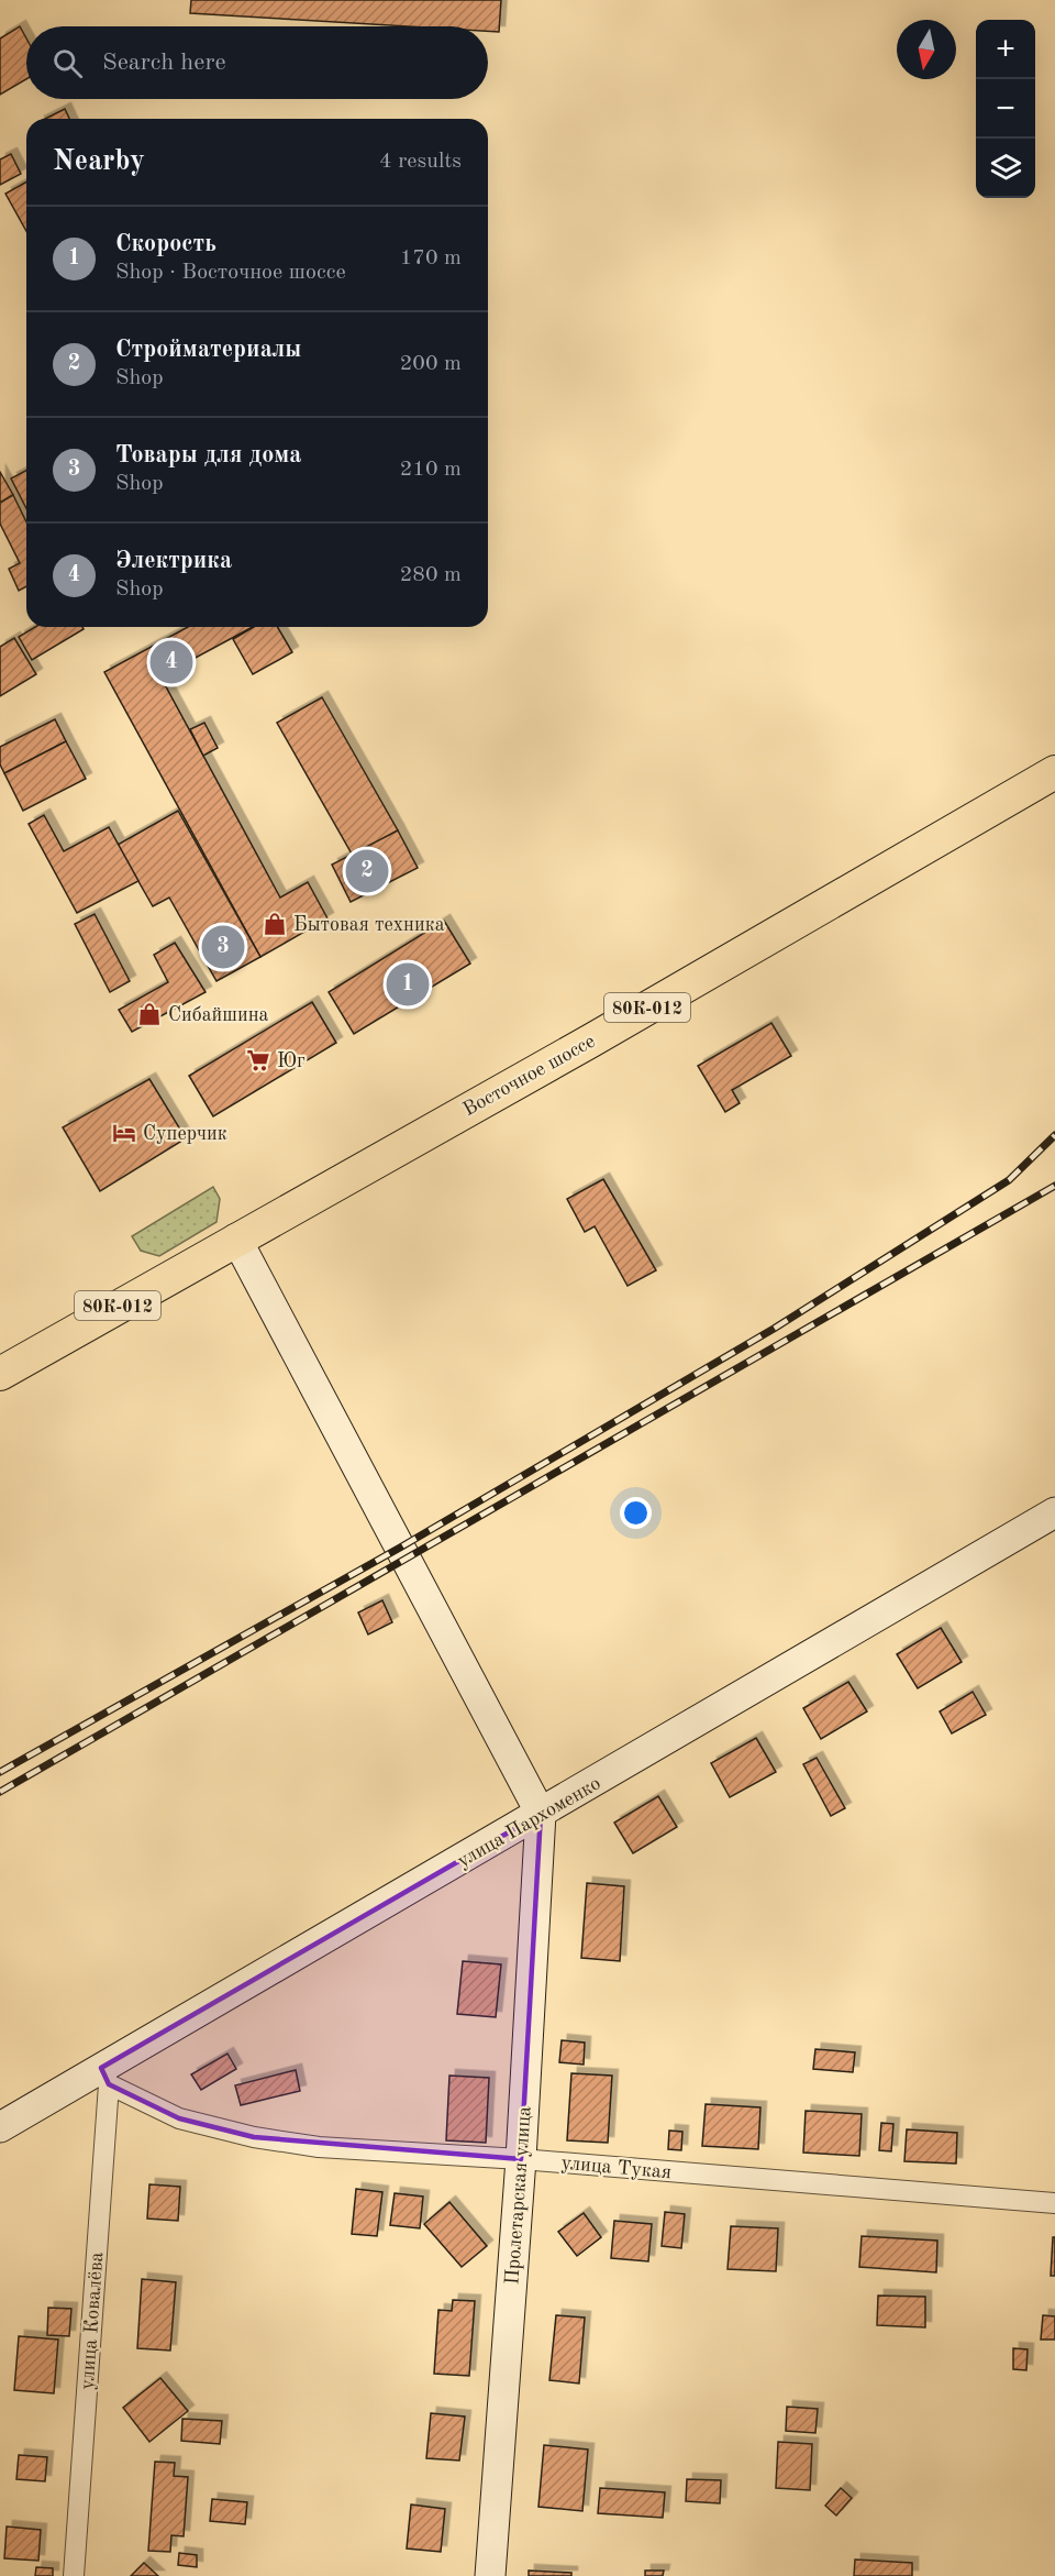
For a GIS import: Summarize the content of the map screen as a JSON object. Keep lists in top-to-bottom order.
{
  "streets": {
    "main road": [
      "80К-012",
      "Восточное шоссе",
      "улица Пархоменко",
      "Пролетарская улица"
    ],
    "street": ["улица Тукая", "улица Ковалёва"]
  },
  "crossings": [
    ["улица Пархоменко", "улица Тукая"],
    ["улица Пархоменко", "Пролетарская улица"],
    ["улица Пархоменко", "улица Ковалёва"],
    ["улица Тукая", "Пролетарская улица"],
    ["улица Тукая", "улица Ковалёва"]
  ],
  "places": {
    "shop": ["Бытовая техника", "Сибайшина"],
    "supermarket": ["Юг"],
    "hotel": ["Суперчик"]
  },
  "north": "bottom",
  "page": {
    "map_buttons": ["+", "−"],
    "search": "Search here",
    "heading": ["Nearby", "4 results"],
    "list": [
      {
        "mark": "1",
        "name": "Скорость",
        "note": "Shop · Восточное шоссе",
        "value": "170 m"
      },
      {
        "mark": "2",
        "name": "Стройматериалы",
        "note": "Shop",
        "value": "200 m"
      },
      {
        "mark": "3",
        "name": "Товары для дома",
        "note": "Shop",
        "value": "210 m"
      },
      {
        "mark": "4",
        "name": "Электрика",
        "note": "Shop",
        "value": "280 m"
      }
    ],
    "pins": [
      "4",
      "2",
      "3",
      "1"
    ]
  }
}
